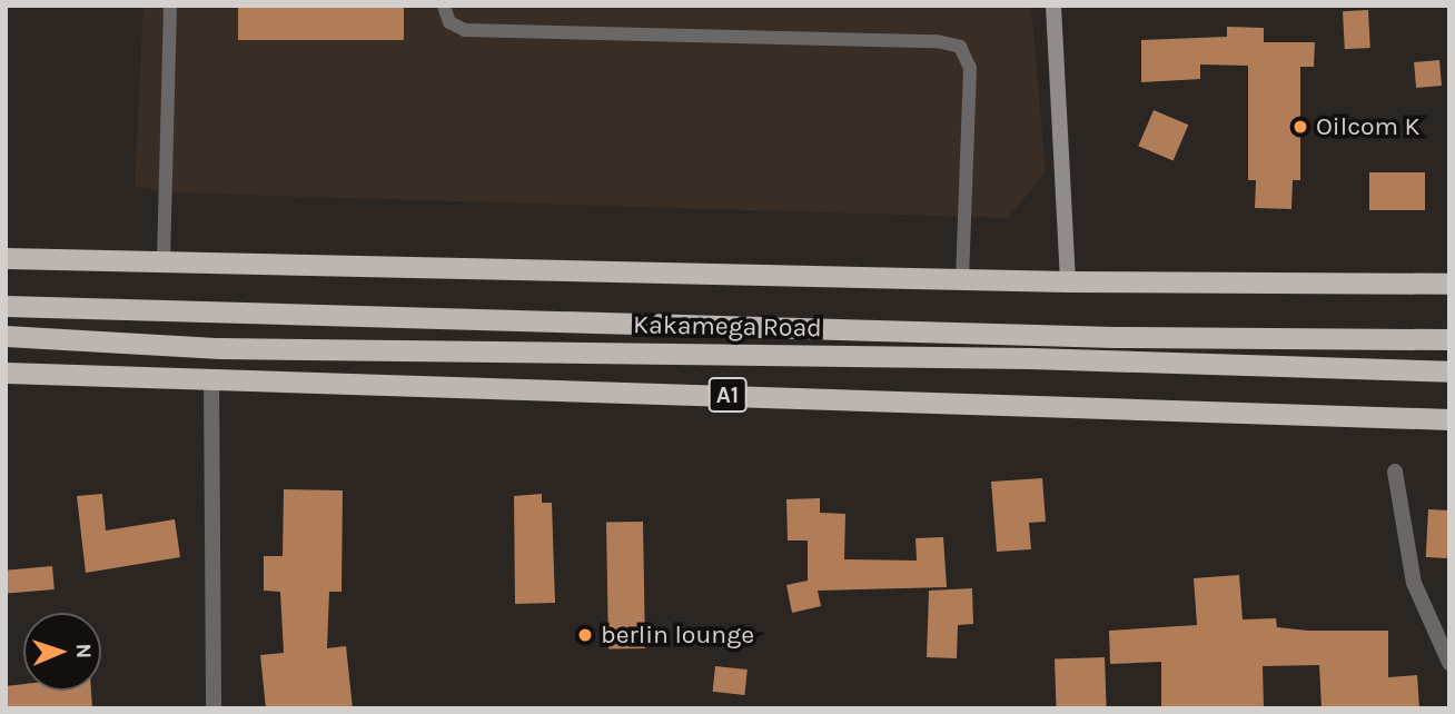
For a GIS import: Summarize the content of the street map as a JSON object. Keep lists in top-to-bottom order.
{
  "streets": {
    "highway": ["Kakamega Road", "A1"]
  },
  "places": ["Oilcom K", "berlin lounge"],
  "north": "right"
}
